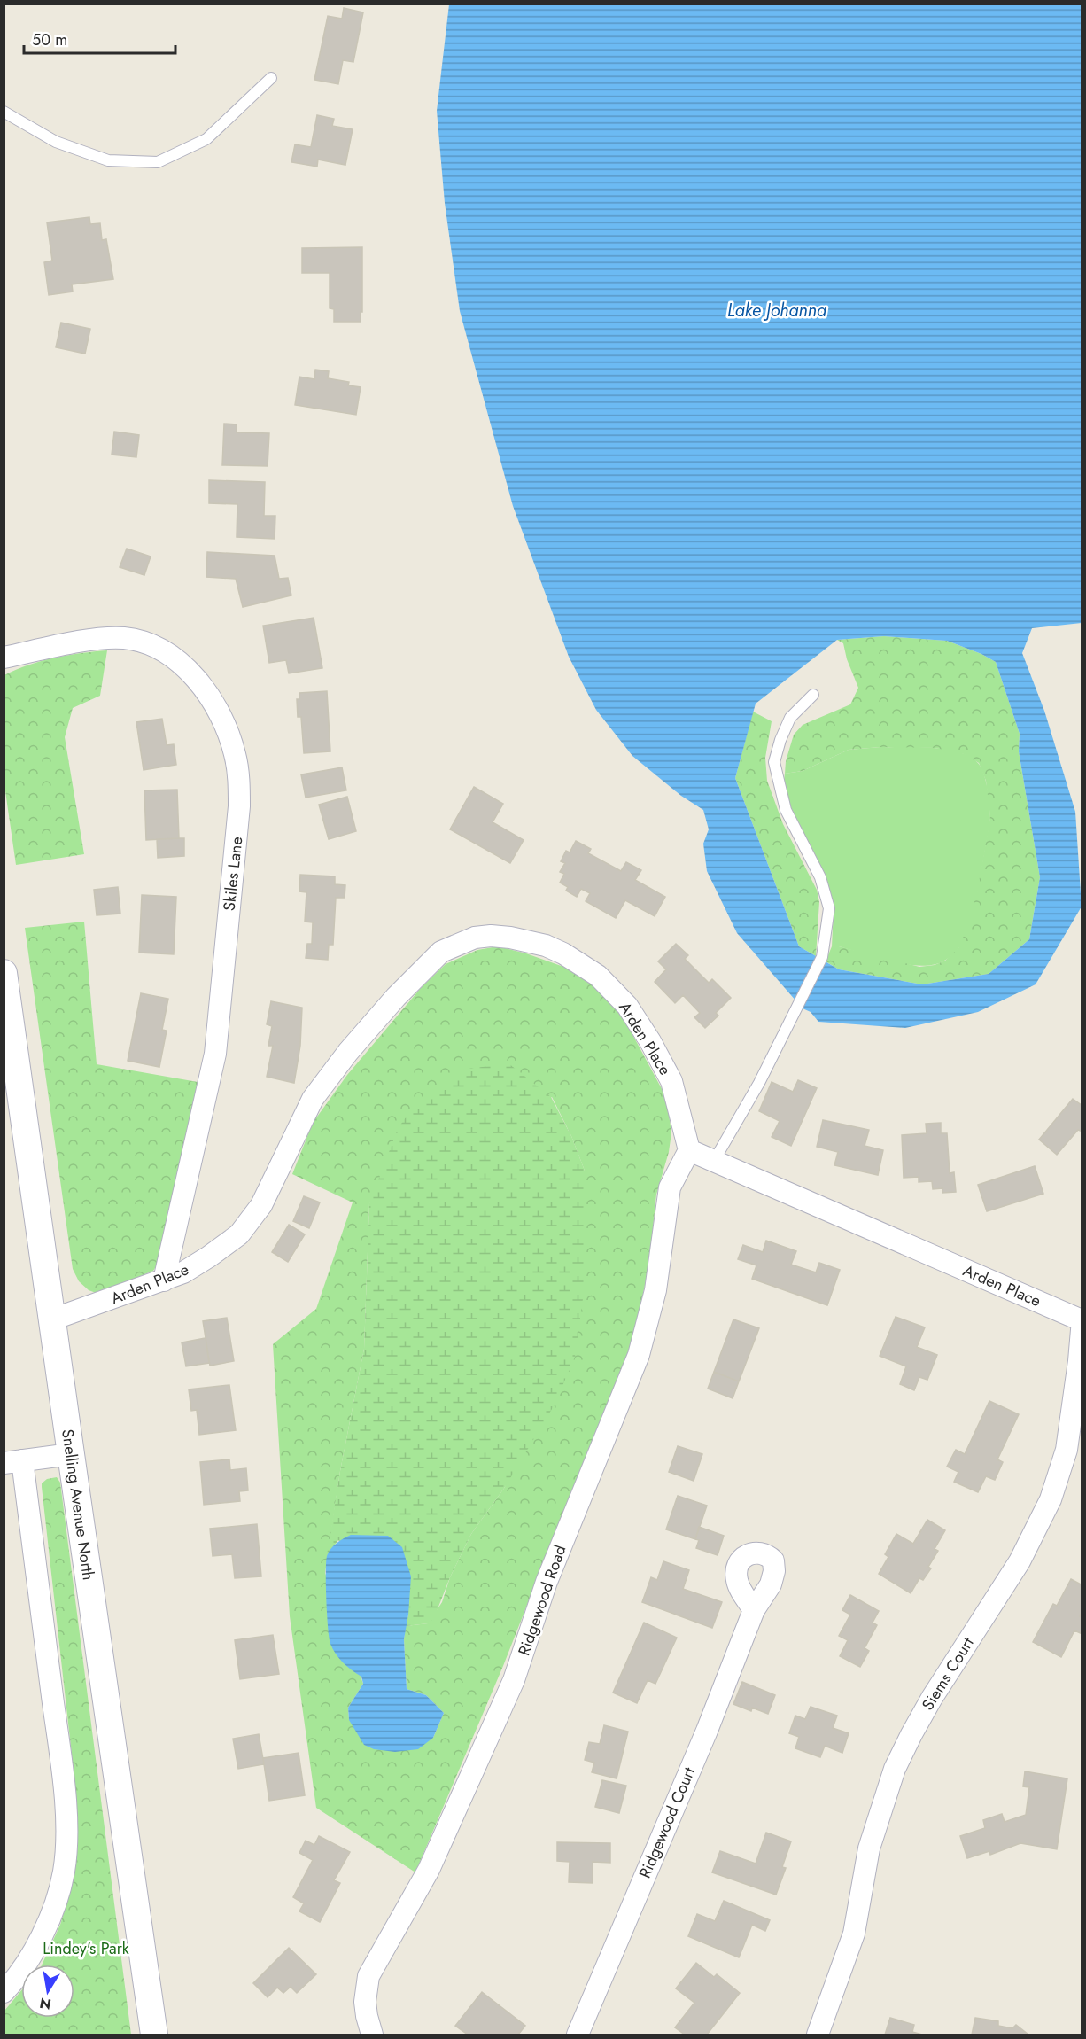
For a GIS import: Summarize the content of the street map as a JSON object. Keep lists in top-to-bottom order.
{
  "streets": {
    "street": [
      "Skiles Lane",
      "Arden Place",
      "Snelling Avenue North",
      "Ridgewood Road",
      "Siems Court",
      "Ridgewood Court"
    ]
  },
  "crossings": [
    ["Skiles Lane", "Arden Place"],
    ["Arden Place", "Snelling Avenue North"],
    ["Arden Place", "Ridgewood Road"],
    ["Arden Place", "Siems Court"]
  ],
  "water": ["Lake Johanna"],
  "parks": ["Lindey's Park"],
  "scale_bar": "50 m",
  "north": "bottom"
}
